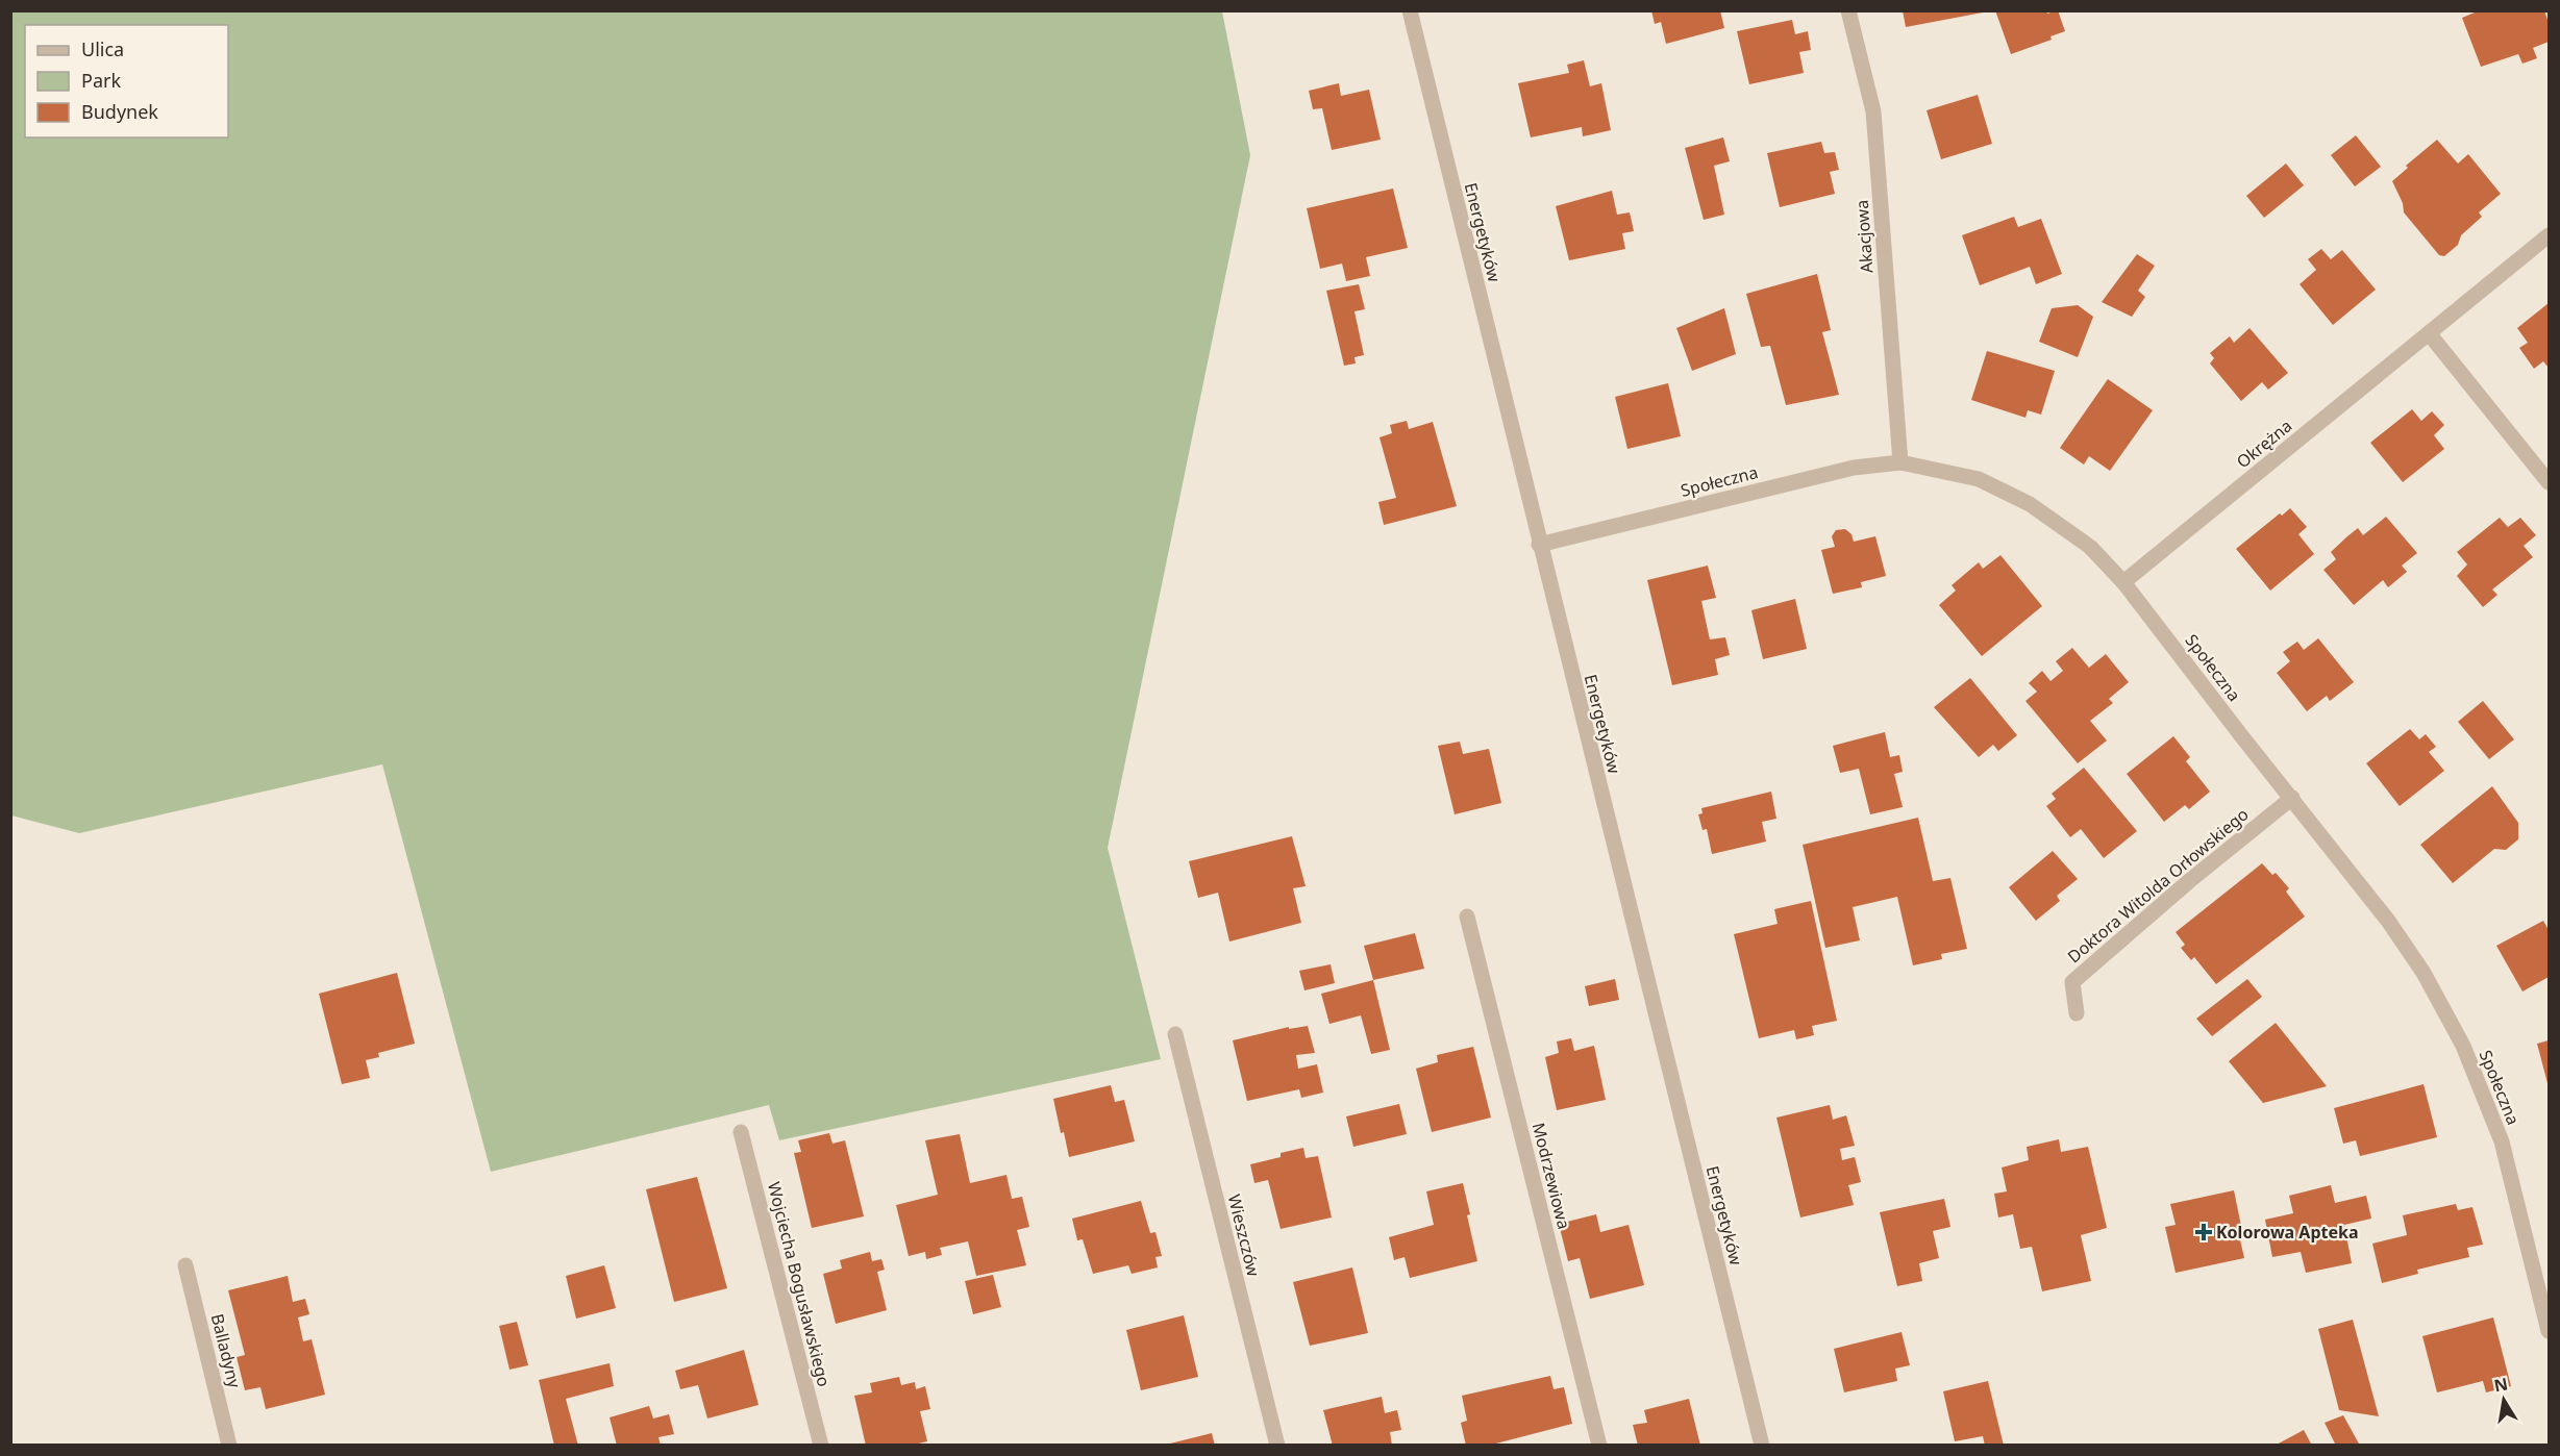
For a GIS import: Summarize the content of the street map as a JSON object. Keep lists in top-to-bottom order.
{
  "streets": {
    "street": [
      "Energetyków",
      "Akacjowa",
      "Okrężna",
      "Społeczna",
      "Doktora Witolda Orłowskiego",
      "Modrzewiowa",
      "Wieszczów",
      "Wojciecha Bogusławskiego",
      "Balladyny"
    ]
  },
  "crossings": [
    ["Energetyków", "Społeczna"],
    ["Akacjowa", "Społeczna"],
    ["Okrężna", "Społeczna"],
    ["Społeczna", "Doktora Witolda Orłowskiego"]
  ],
  "places": {
    "health": ["Kolorowa Apteka"]
  },
  "legend": ["Ulica", "Park", "Budynek"],
  "north": "top"
}
